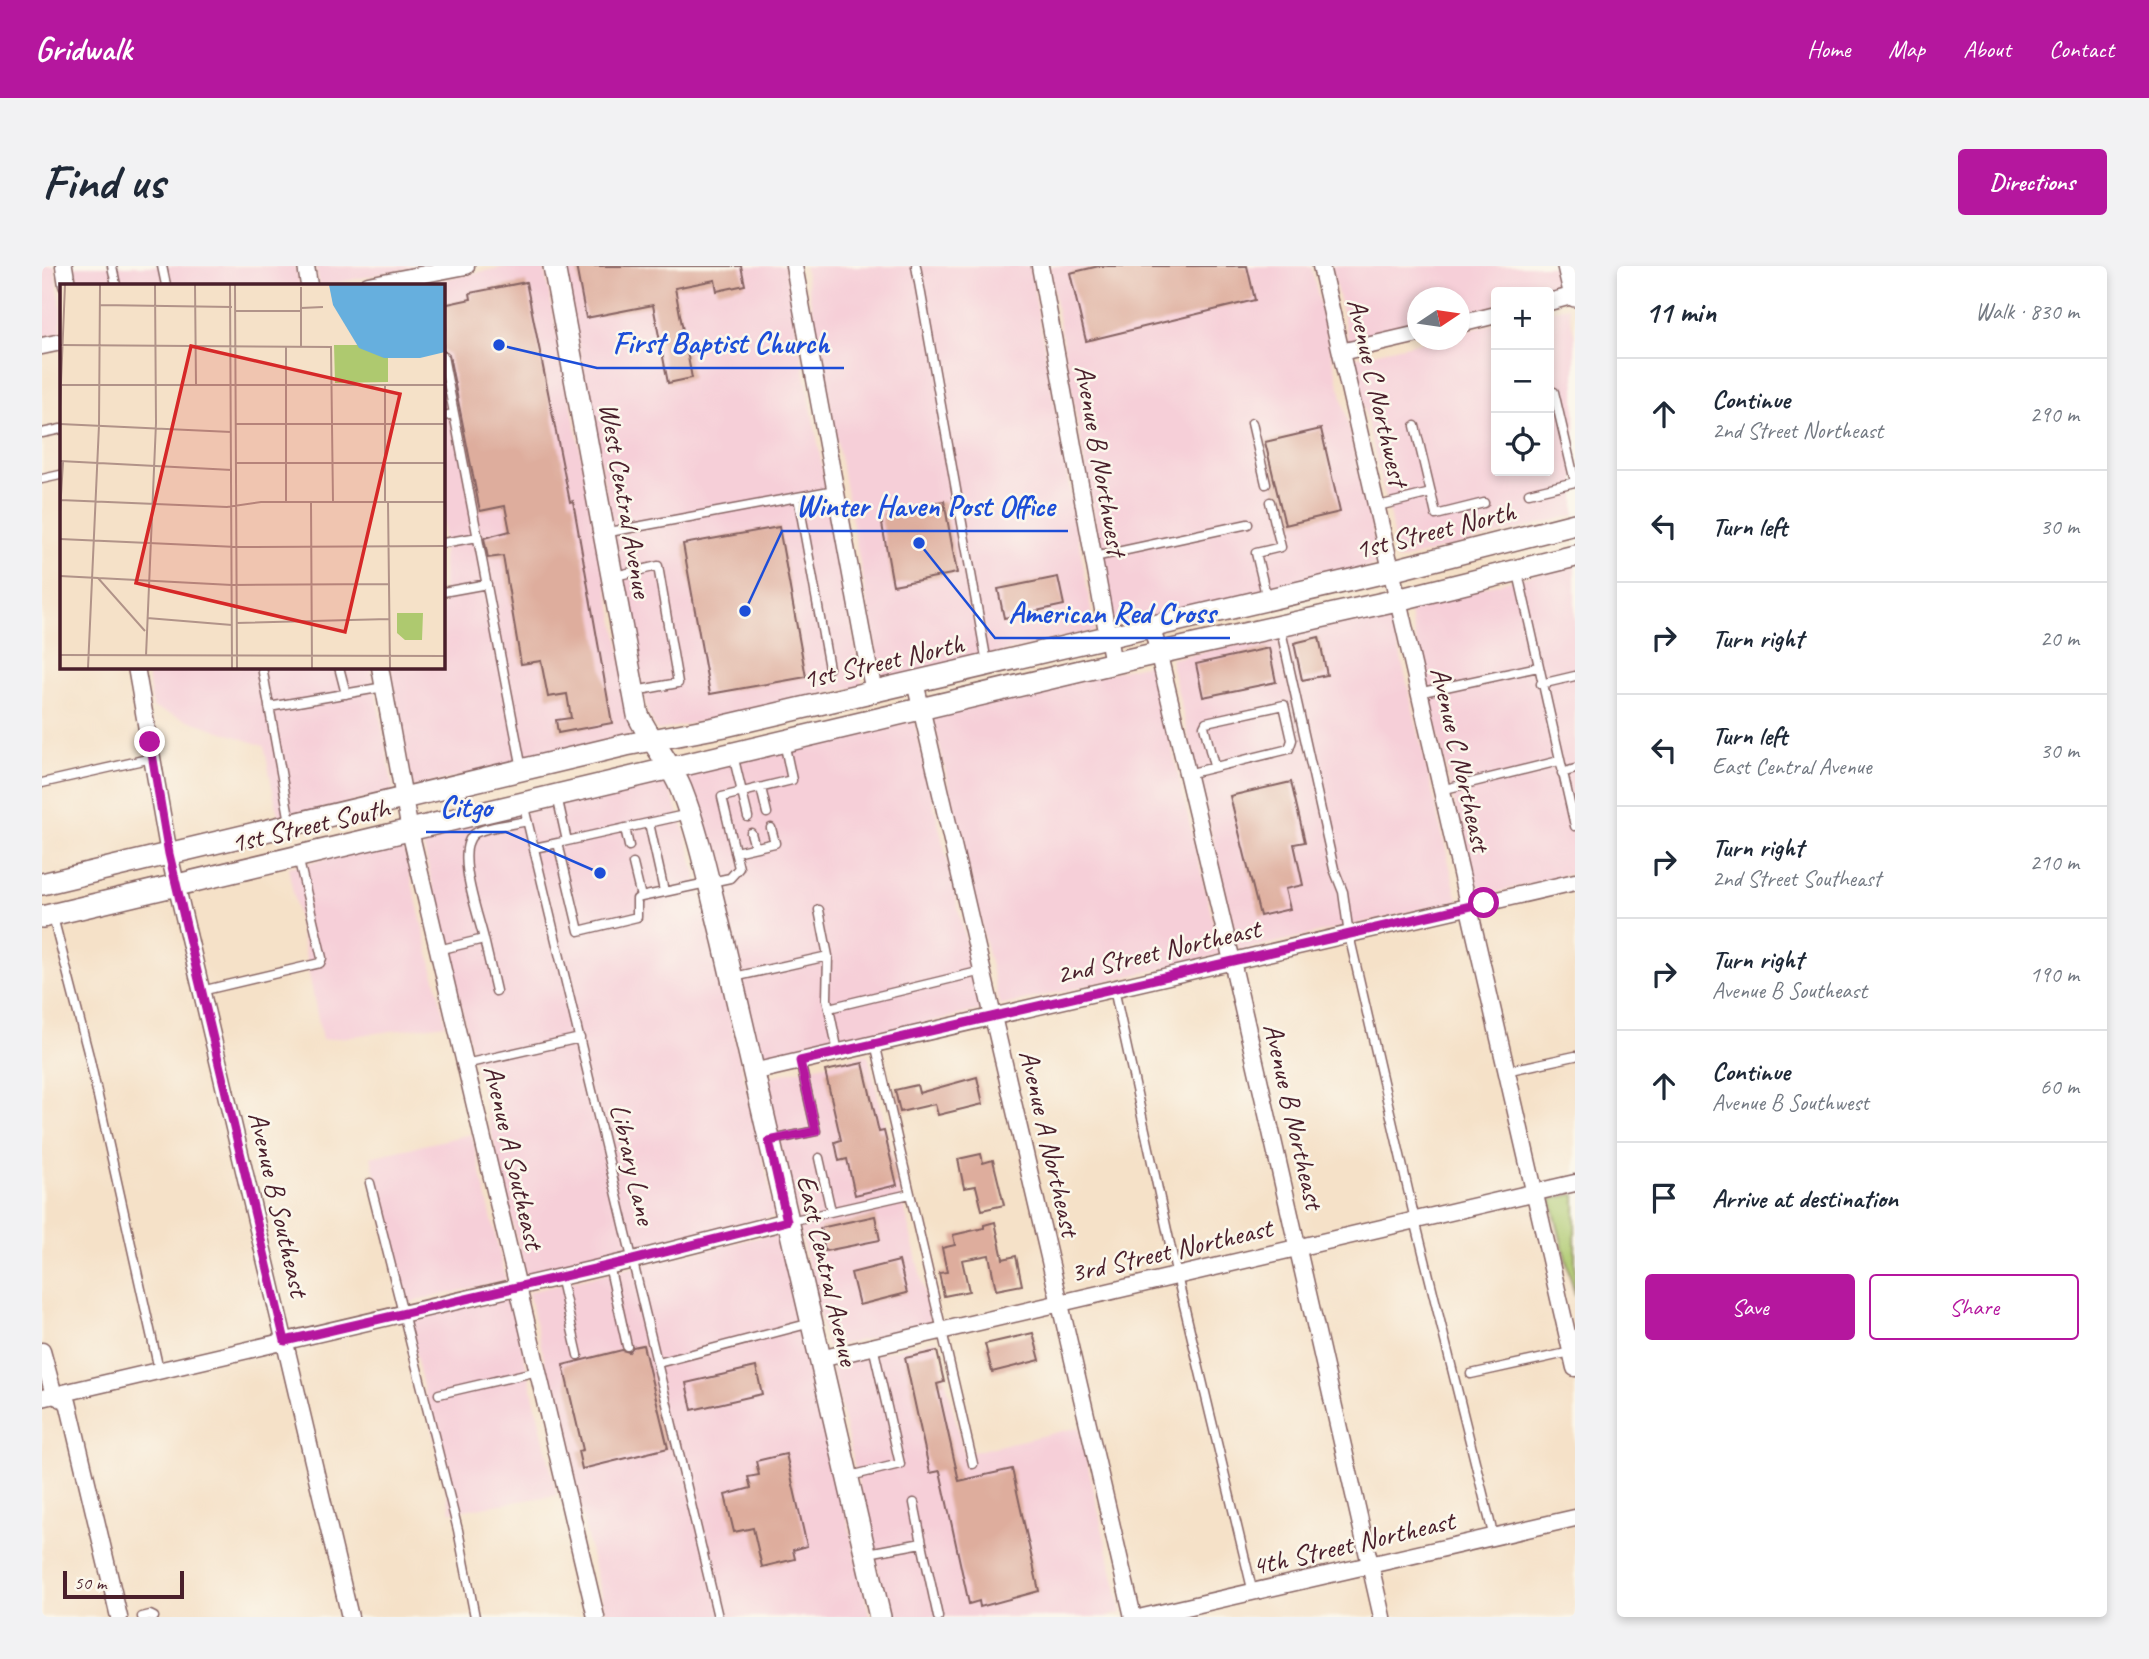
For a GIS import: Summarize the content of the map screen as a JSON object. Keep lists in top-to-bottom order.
{
  "streets": {
    "main road": [
      "West Central Avenue",
      "1st Street North",
      "1st Street South",
      "East Central Avenue"
    ],
    "street": [
      "Avenue C Northwest",
      "Avenue B Northwest",
      "Avenue C Northeast",
      "2nd Street Northeast",
      "Avenue B Northeast",
      "Avenue A Northeast",
      "Avenue A Southeast",
      "Avenue B Southeast",
      "3rd Street Northeast",
      "4th Street Northeast"
    ],
    "lane": ["Library Lane"]
  },
  "crossings": [
    ["Avenue C Northwest", "1st Street North"],
    ["Avenue C Northwest", "Avenue C Northeast"],
    ["Avenue B Northwest", "1st Street North"],
    ["West Central Avenue", "1st Street North"],
    ["West Central Avenue", "1st Street South"],
    ["West Central Avenue", "East Central Avenue"],
    ["1st Street North", "Avenue C Northeast"],
    ["1st Street North", "1st Street South"],
    ["1st Street North", "Avenue B Northeast"],
    ["1st Street North", "Avenue A Northeast"],
    ["1st Street North", "East Central Avenue"],
    ["Avenue C Northeast", "2nd Street Northeast"],
    ["Avenue C Northeast", "3rd Street Northeast"],
    ["1st Street South", "Avenue A Southeast"],
    ["1st Street South", "Library Lane"],
    ["1st Street South", "Avenue B Southeast"],
    ["1st Street South", "East Central Avenue"],
    ["2nd Street Northeast", "Avenue B Northeast"],
    ["2nd Street Northeast", "Avenue A Northeast"],
    ["2nd Street Northeast", "East Central Avenue"],
    ["Avenue B Northeast", "3rd Street Northeast"],
    ["Avenue B Northeast", "4th Street Northeast"],
    ["Avenue A Northeast", "3rd Street Northeast"],
    ["3rd Street Northeast", "East Central Avenue"]
  ],
  "places": [
    "First Baptist Church",
    "American Red Cross",
    "Winter Haven Post Office",
    "Citgo"
  ],
  "scale_bar": "50 m",
  "north": "right",
  "page": {
    "header": "Gridwalk",
    "nav": [
      "Home",
      "Map",
      "About",
      "Contact"
    ],
    "buttons": [
      "Directions",
      ["Save", "Share"]
    ],
    "title": "Find us",
    "heading": ["11 min", "Walk · 830 m"],
    "map_buttons": ["+", "−"],
    "list": [
      ["Continue", "2nd Street Northeast", "290 m"],
      ["Turn left", "30 m"],
      ["Turn right", "20 m"],
      ["Turn left", "East Central Avenue", "30 m"],
      ["Turn right", "2nd Street Southeast", "210 m"],
      ["Turn right", "Avenue B Southeast", "190 m"],
      ["Continue", "Avenue B Southwest", "60 m"],
      "Arrive at destination"
    ],
    "scale": "50 m"
  }
}
